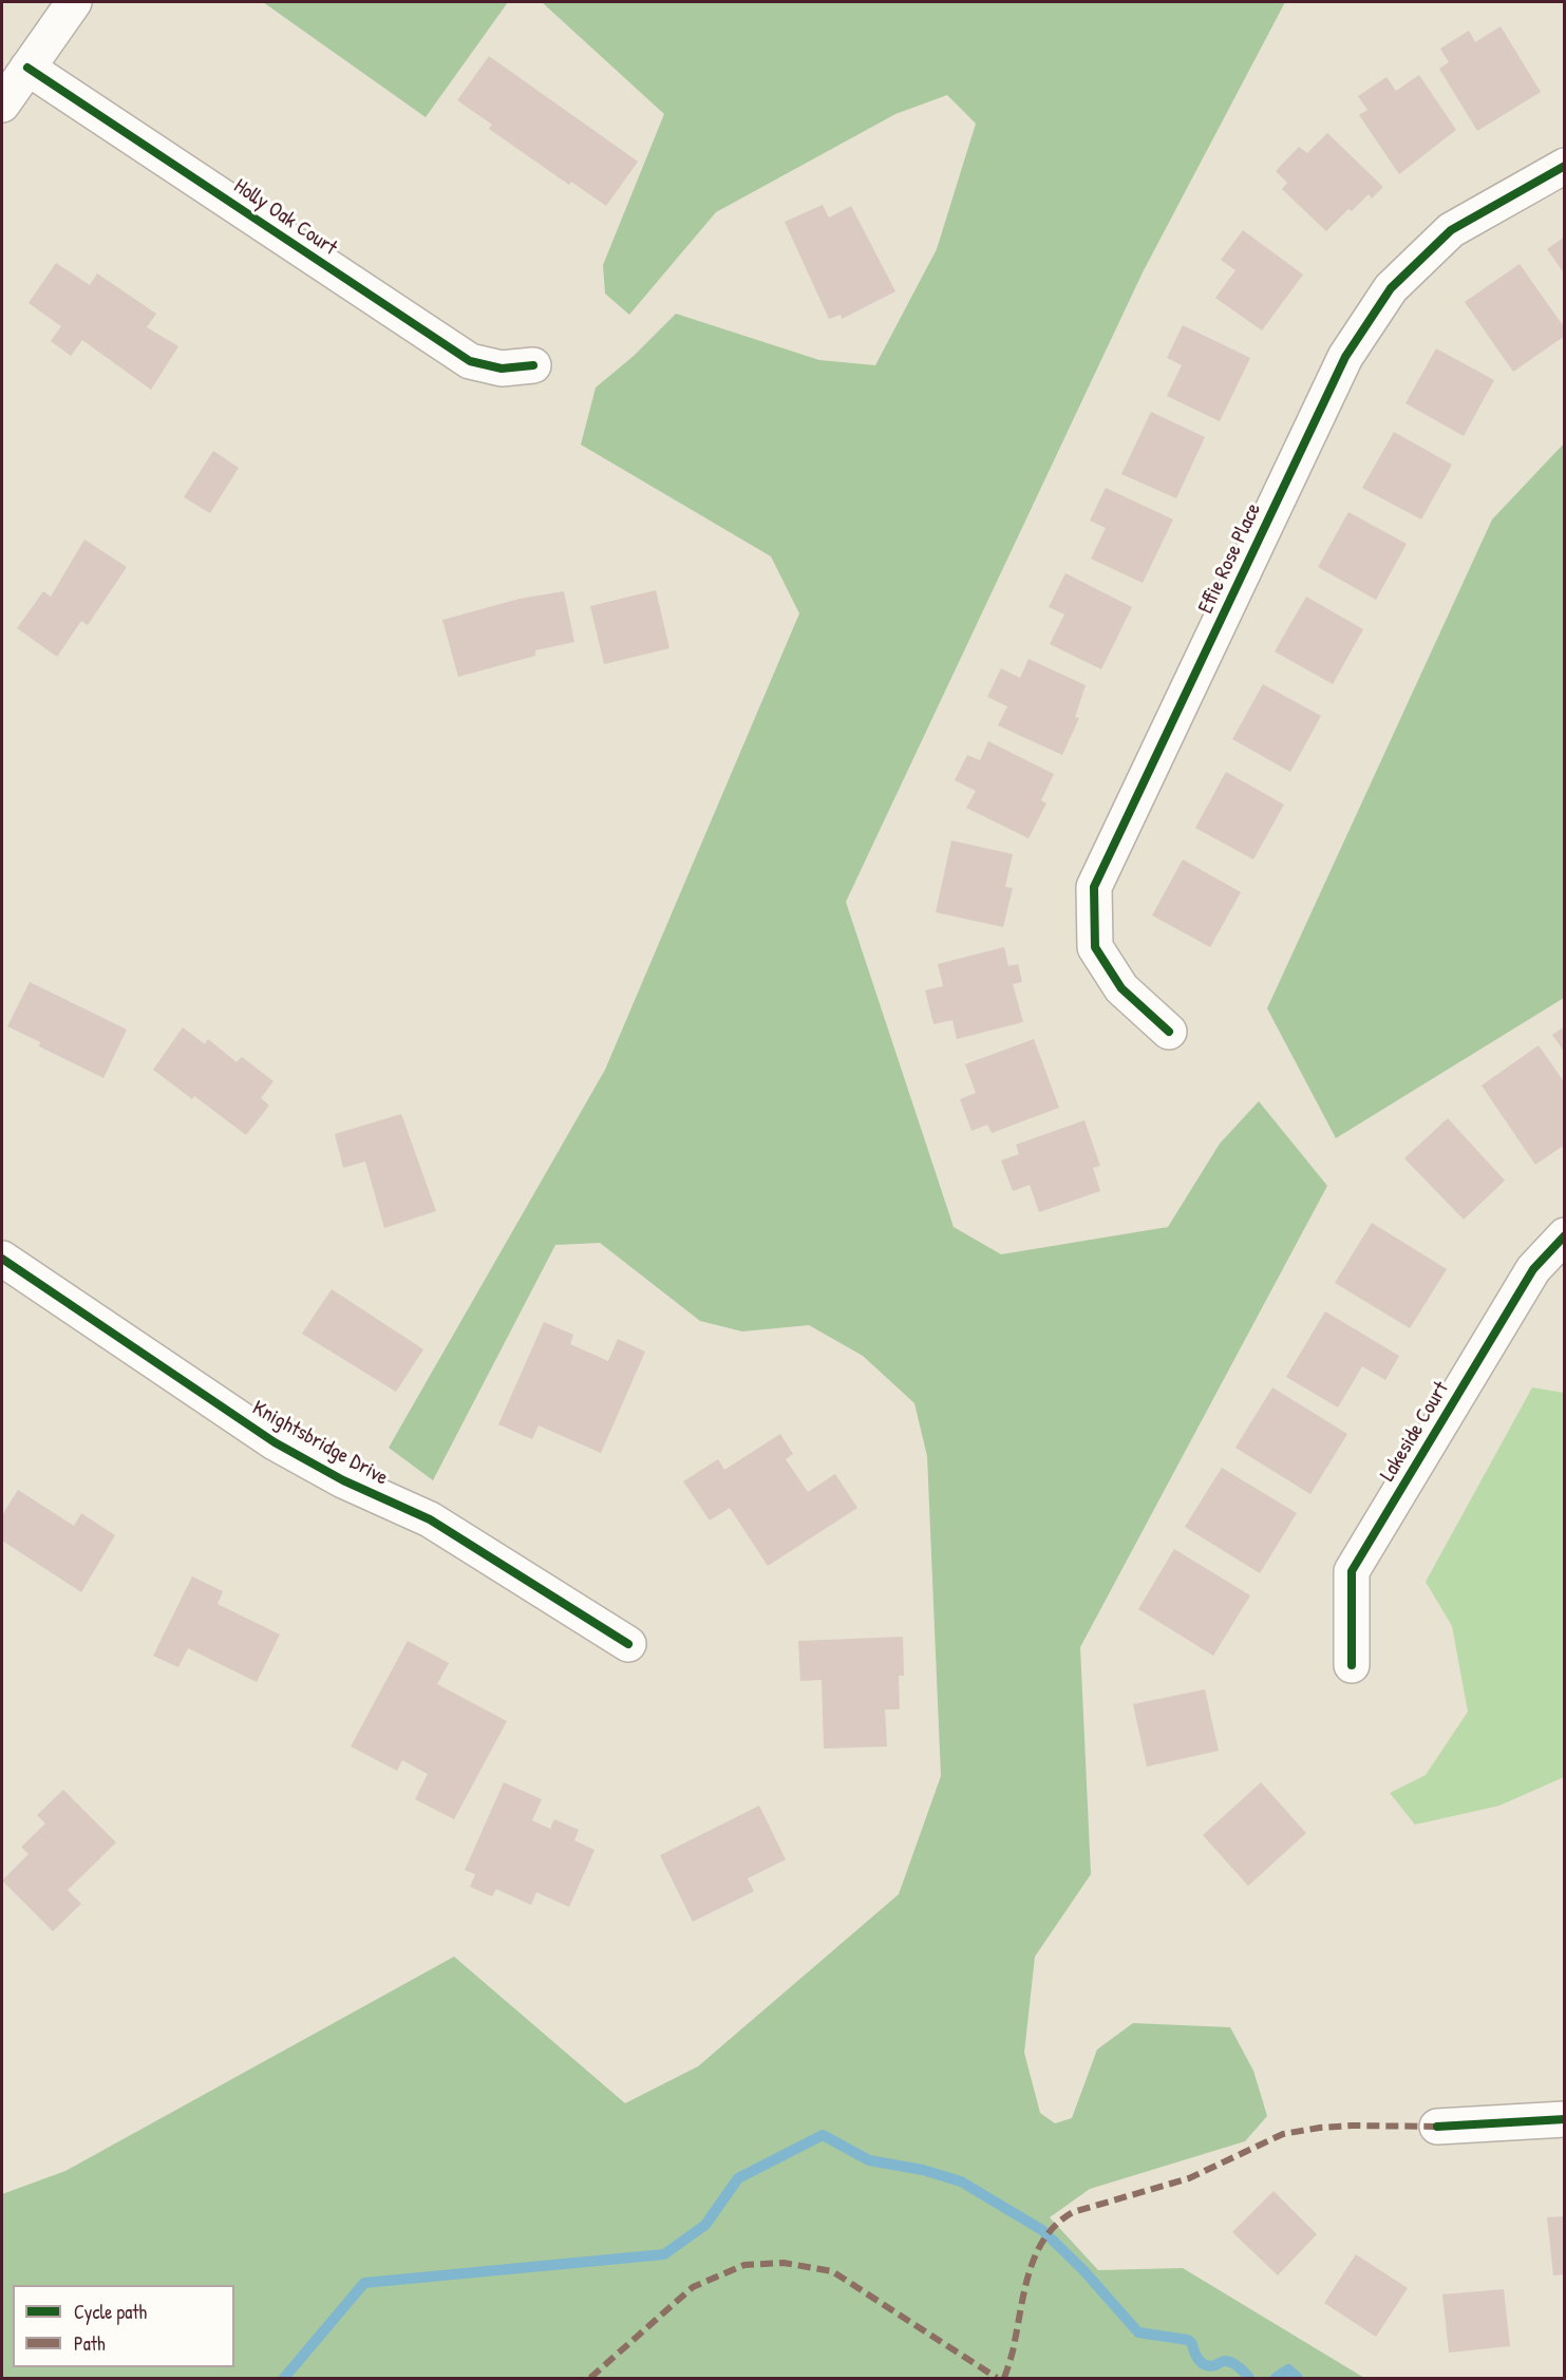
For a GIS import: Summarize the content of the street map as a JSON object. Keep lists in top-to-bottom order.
{
  "streets": {
    "street": [
      "Holly Oak Court",
      "Effie Rose Place",
      "Lakeside Court",
      "Knightsbridge Drive"
    ]
  },
  "legend": ["Cycle path", "Path"]
}
